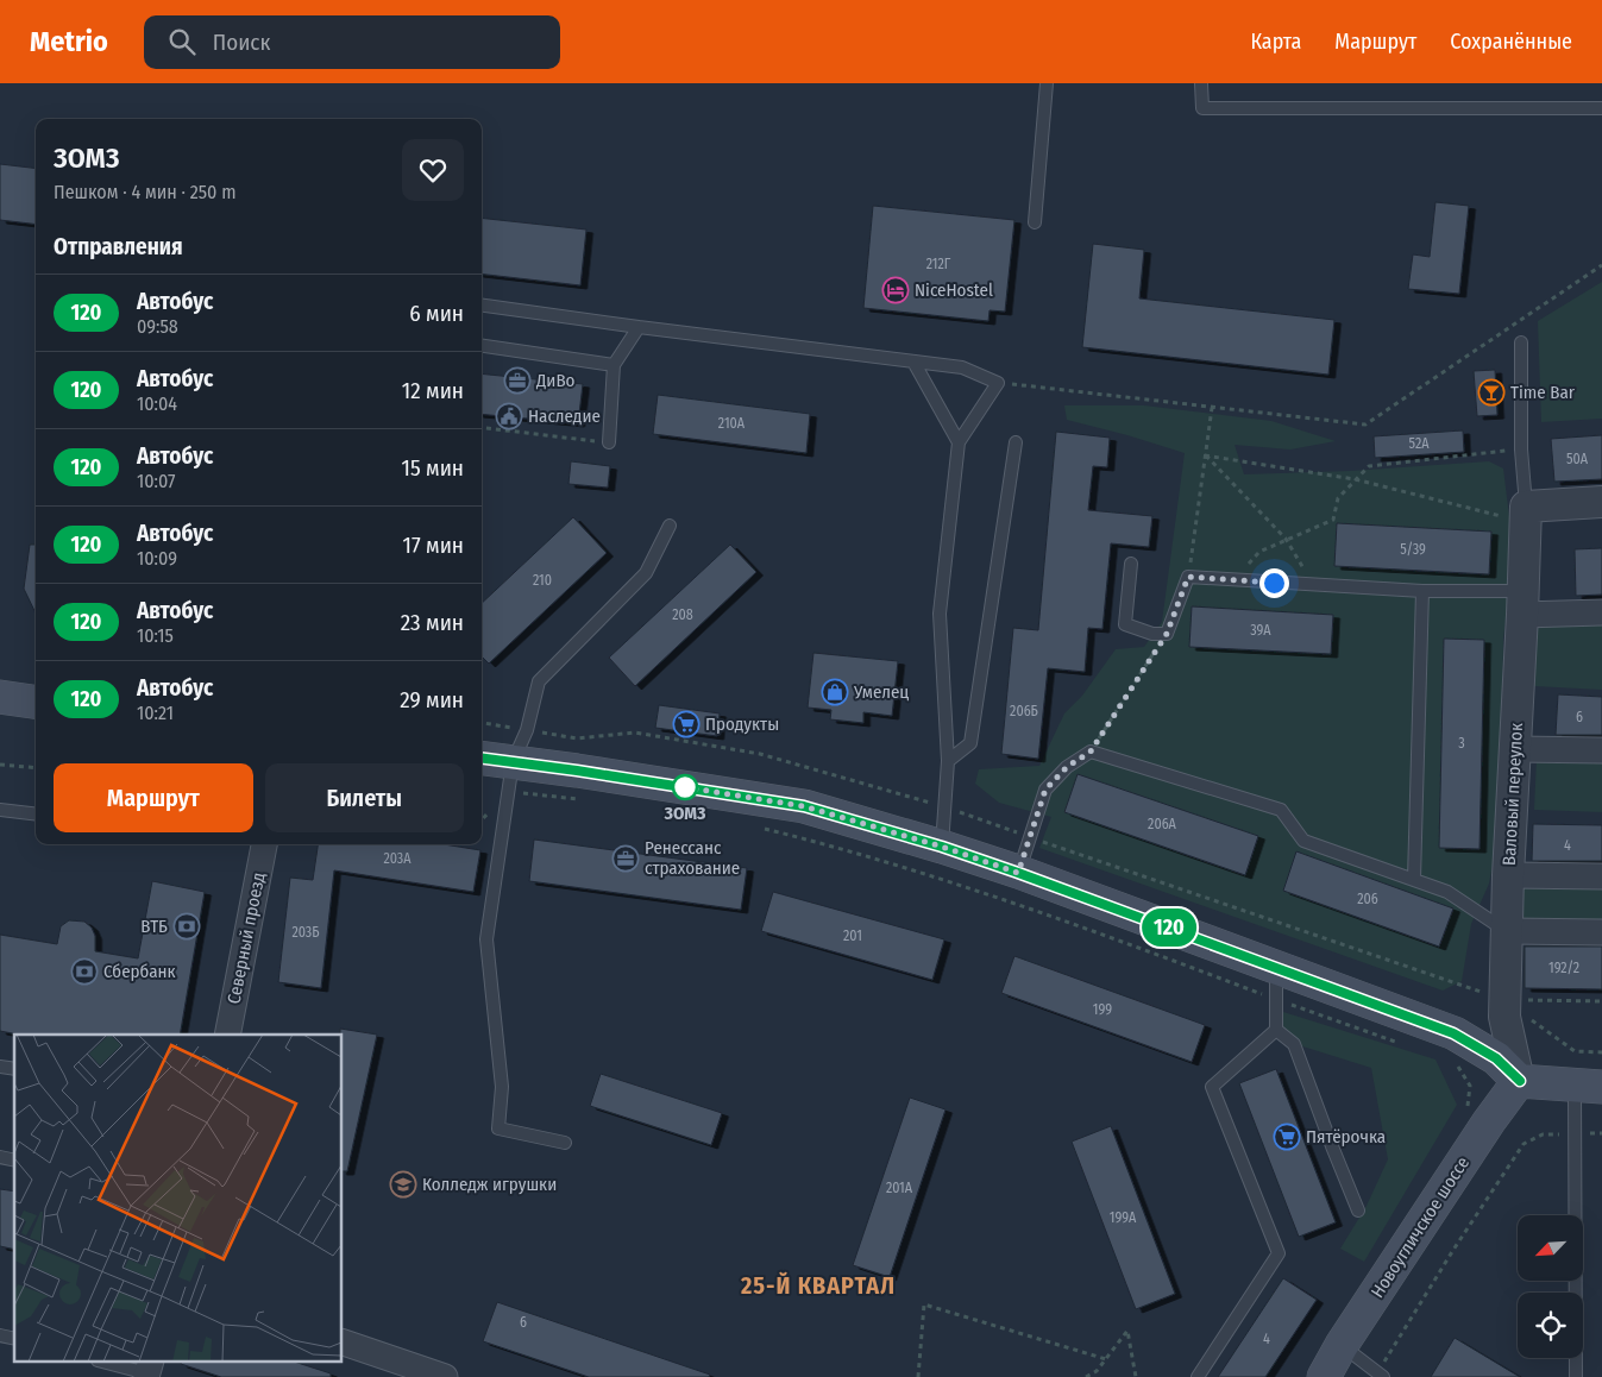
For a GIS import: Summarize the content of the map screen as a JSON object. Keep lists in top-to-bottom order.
{
  "streets": {
    "main road": ["Новоугличское шоссе"],
    "street": ["Валовый переулок", "Северный проезд"]
  },
  "crossings": [
    ["Валовый переулок", "Новоугличское шоссе"]
  ],
  "districts": ["25-Й КВАРТАЛ"],
  "places": {
    "hotel": ["NiceHostel"],
    "office": ["ДиВо", "Ренессанс страхование"],
    "bar": ["Time Bar"],
    "public building": ["Наследие"],
    "shop": ["Умелец"],
    "supermarket": ["Продукты", "Пятёрочка"],
    "other": ["ЗОМЗ"],
    "bank": ["ВТБ", "Сбербанк"],
    "school or university": ["Колледж игрушки"]
  },
  "lines": ["bus line 120"],
  "house_numbers": [
    "212Г",
    "210А",
    "52А",
    "50А",
    "5/39",
    "210",
    "208",
    "39А",
    "206Б",
    "6",
    "3",
    "206А",
    "4",
    "203А",
    "206",
    "203Б",
    "201",
    "192/2",
    "199",
    "201А",
    "199А",
    "6",
    "4"
  ],
  "north": "bottom left",
  "page": {
    "header": "Metrio",
    "search": "Поиск",
    "nav": ["Карта", "Маршрут", "Сохранённые"],
    "on_map": "120",
    "heading": [
      ["ЗОМЗ", "Пешком · 4 мин · 250 m"],
      "Отправления"
    ],
    "list": [
      {
        "mark": "120",
        "name": "Автобус",
        "note": "09:58",
        "value": "6 мин"
      },
      {
        "mark": "120",
        "name": "Автобус",
        "note": "10:04",
        "value": "12 мин"
      },
      {
        "mark": "120",
        "name": "Автобус",
        "note": "10:07",
        "value": "15 мин"
      },
      {
        "mark": "120",
        "name": "Автобус",
        "note": "10:09",
        "value": "17 мин"
      },
      {
        "mark": "120",
        "name": "Автобус",
        "note": "10:15",
        "value": "23 мин"
      },
      {
        "mark": "120",
        "name": "Автобус",
        "note": "10:21",
        "value": "29 мин"
      }
    ],
    "buttons": ["Маршрут", "Билеты"]
  }
}
